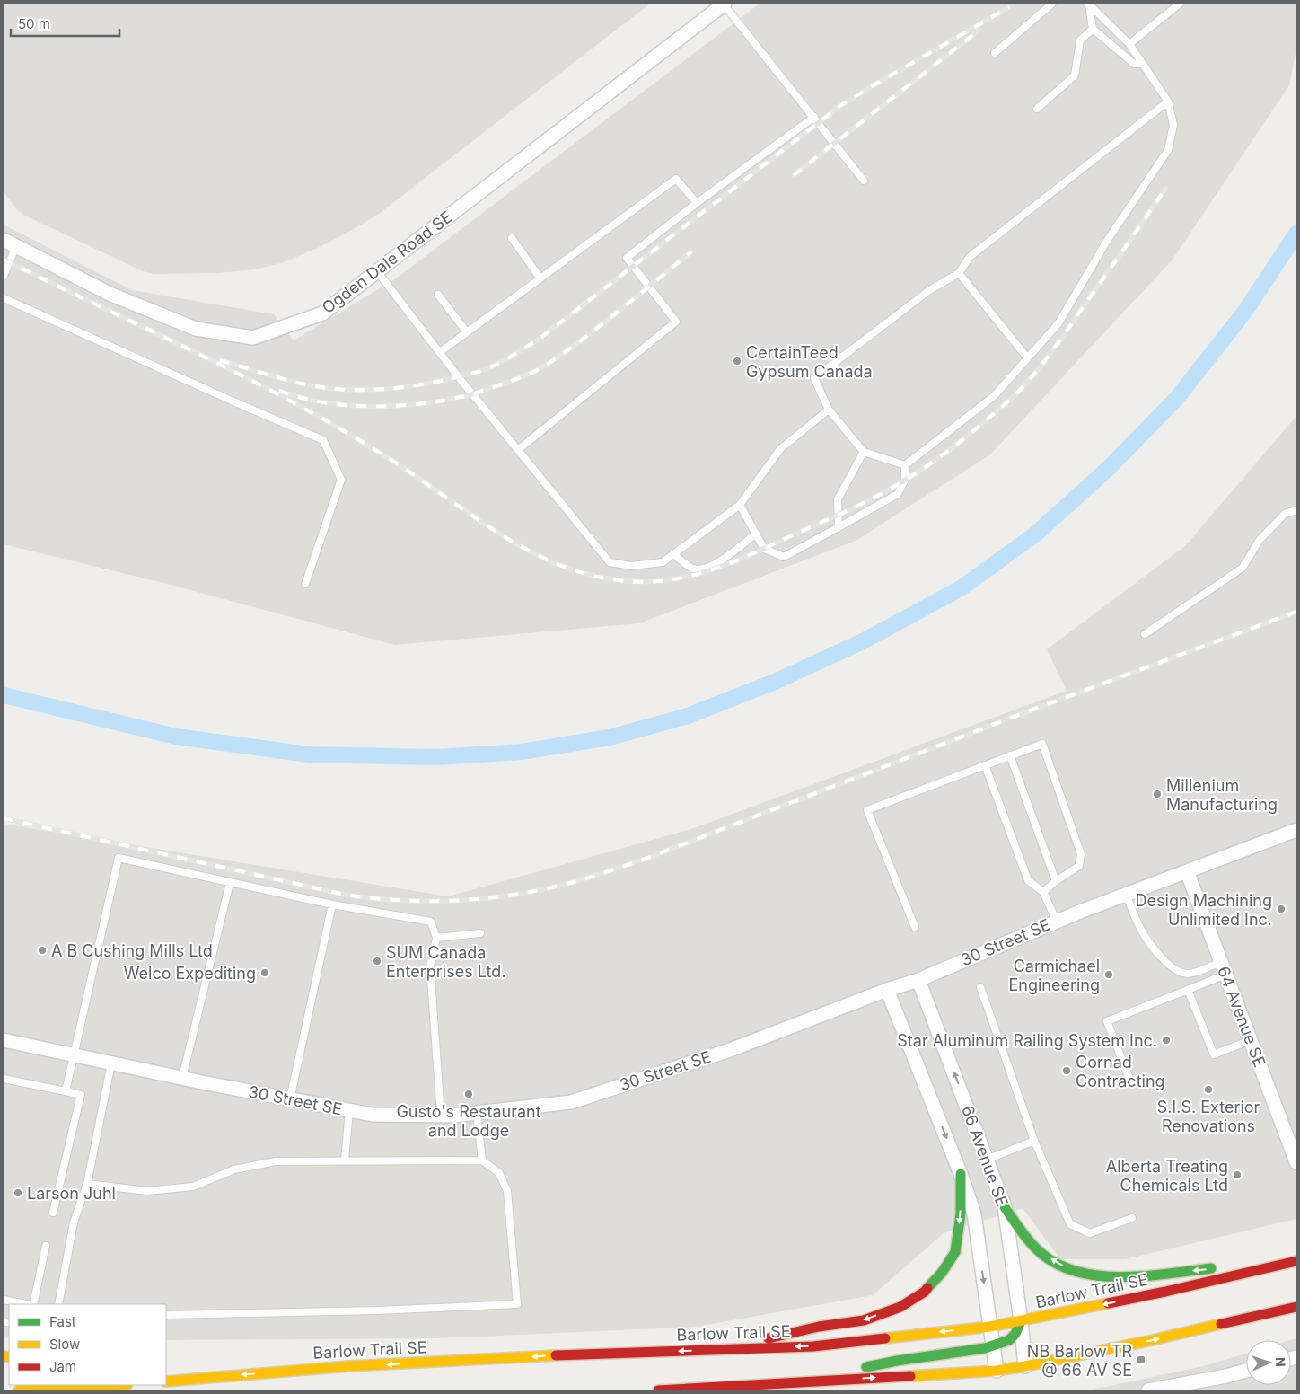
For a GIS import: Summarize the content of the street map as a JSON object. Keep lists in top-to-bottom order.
{
  "streets": {
    "main road": ["Barlow Trail SE"],
    "street": [
      "Ogden Dale Road SE",
      "30 Street SE",
      "64 Avenue SE",
      "66 Avenue SE"
    ]
  },
  "crossings": [
    ["30 Street SE", "64 Avenue SE"],
    ["30 Street SE", "66 Avenue SE"],
    ["66 Avenue SE", "Barlow Trail SE"]
  ],
  "places": {
    "other": [
      "CertainTeed Gypsum Canada",
      "Millenium Manufacturing",
      "Design Machining Unlimited Inc.",
      "A B Cushing Mills Ltd",
      "SUM Canada Enterprises Ltd.",
      "Welco Expediting",
      "Carmichael Engineering",
      "Star Aluminum Railing System Inc.",
      "Cornad Contracting",
      "S.I.S. Exterior Renovations",
      "Gusto's Restaurant and Lodge",
      "Alberta Treating Chemicals Ltd",
      "Larson Juhl"
    ],
    "transit": ["NB Barlow TR @ 66 AV SE"]
  },
  "legend": ["Fast", "Slow", "Jam"],
  "scale_bar": "50 m",
  "north": "right"
}
